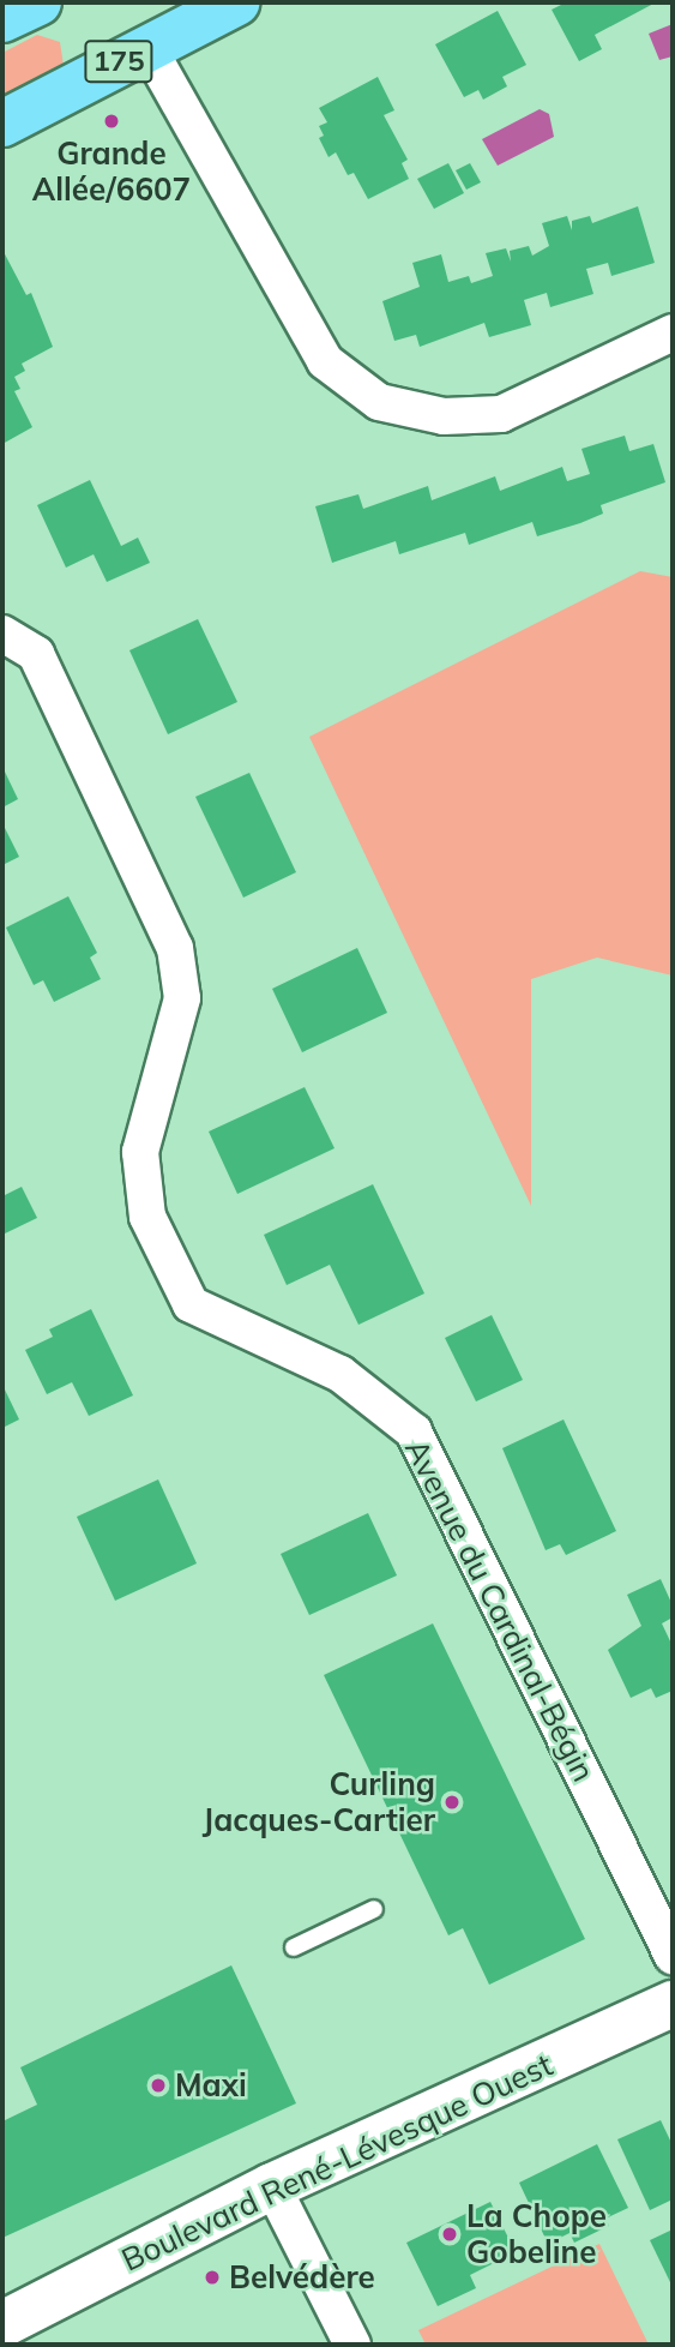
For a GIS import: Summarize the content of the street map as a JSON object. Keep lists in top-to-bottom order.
{
  "streets": {
    "main road": ["175", "Boulevard René-Lévesque Ouest"],
    "street": ["Avenue du Cardinal-Bégin"]
  },
  "places": [
    "Grande Allée/6607",
    "Curling Jacques-Cartier",
    "Maxi",
    "La Chope Gobeline",
    "Belvédère"
  ]
}
